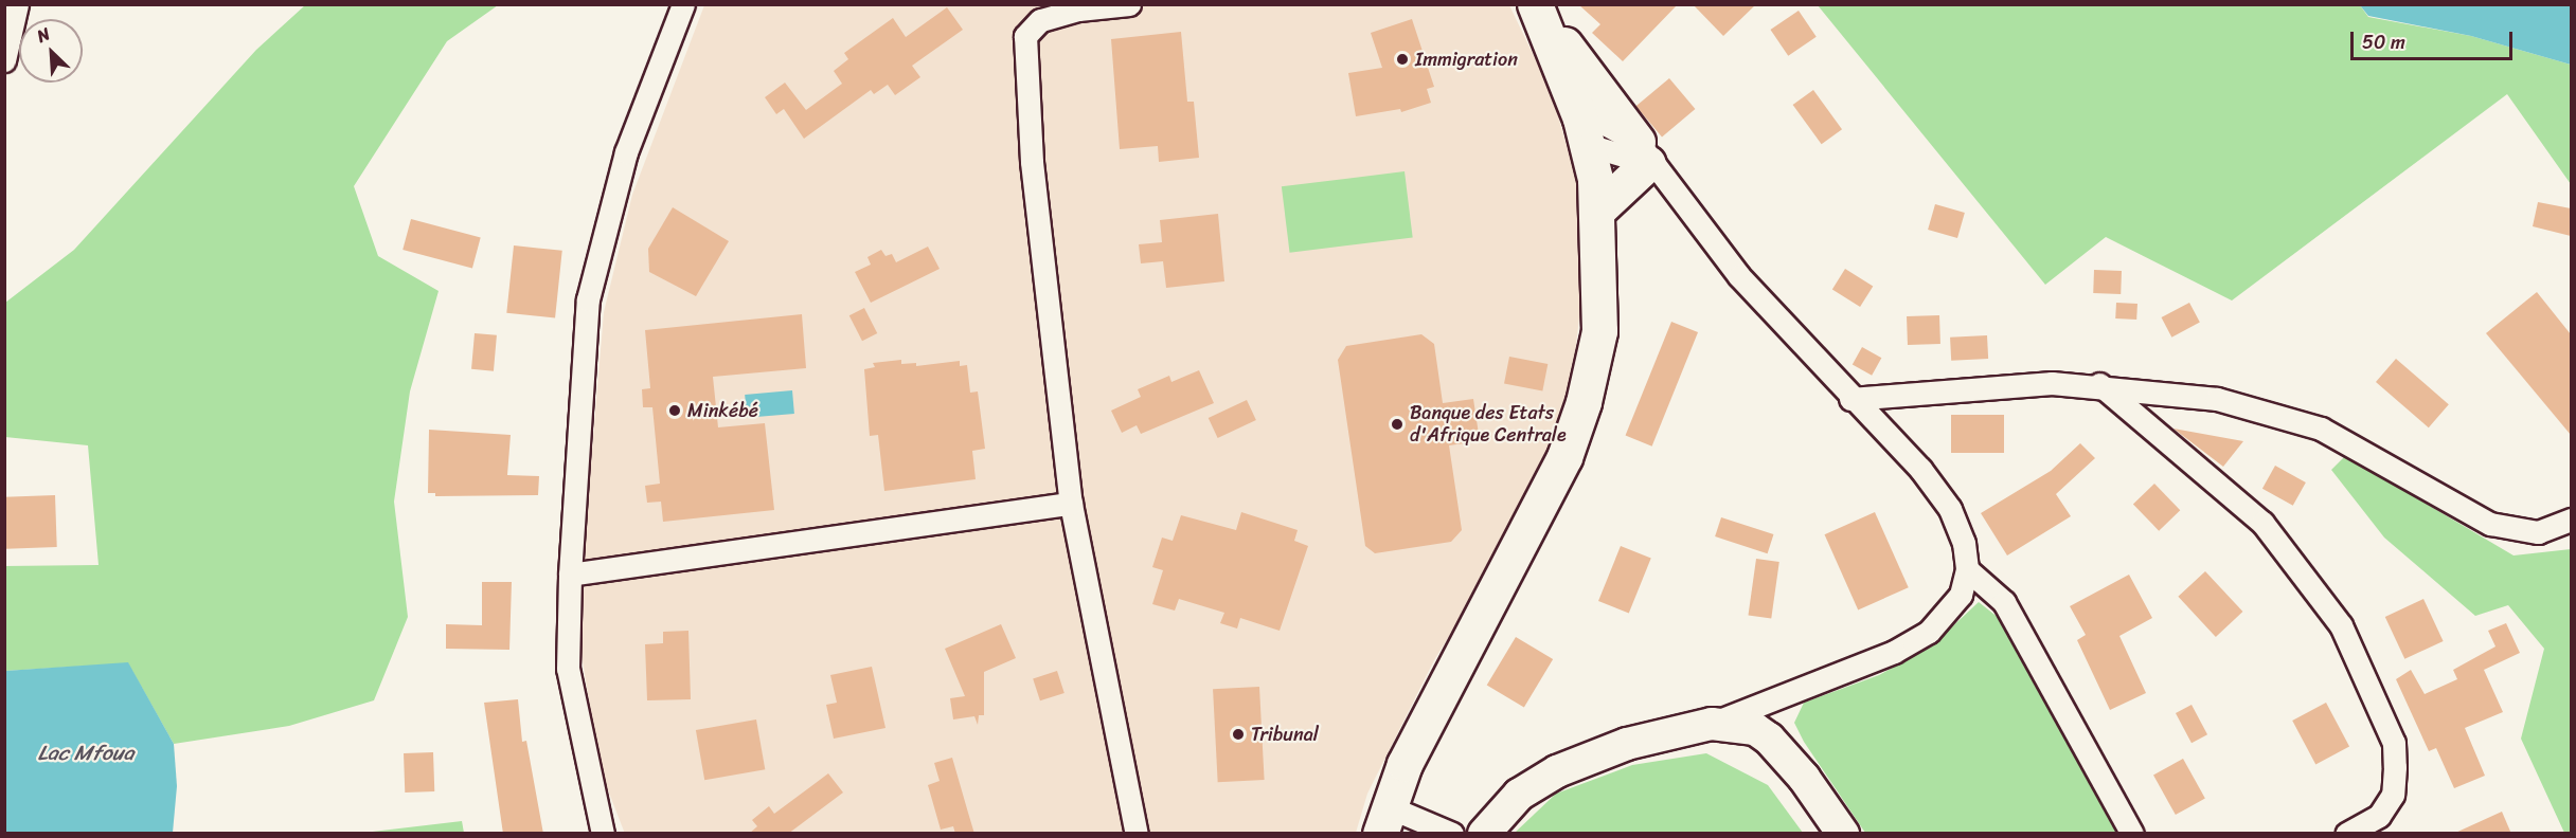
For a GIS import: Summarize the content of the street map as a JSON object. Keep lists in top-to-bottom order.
{
  "water": ["Lac Mfoua"],
  "places": [
    "Immigration",
    "Minkébé",
    "Banque des Etats d'Afrique Centrale",
    "Tribunal"
  ],
  "scale_bar": "50 m",
  "north": "top left"
}
